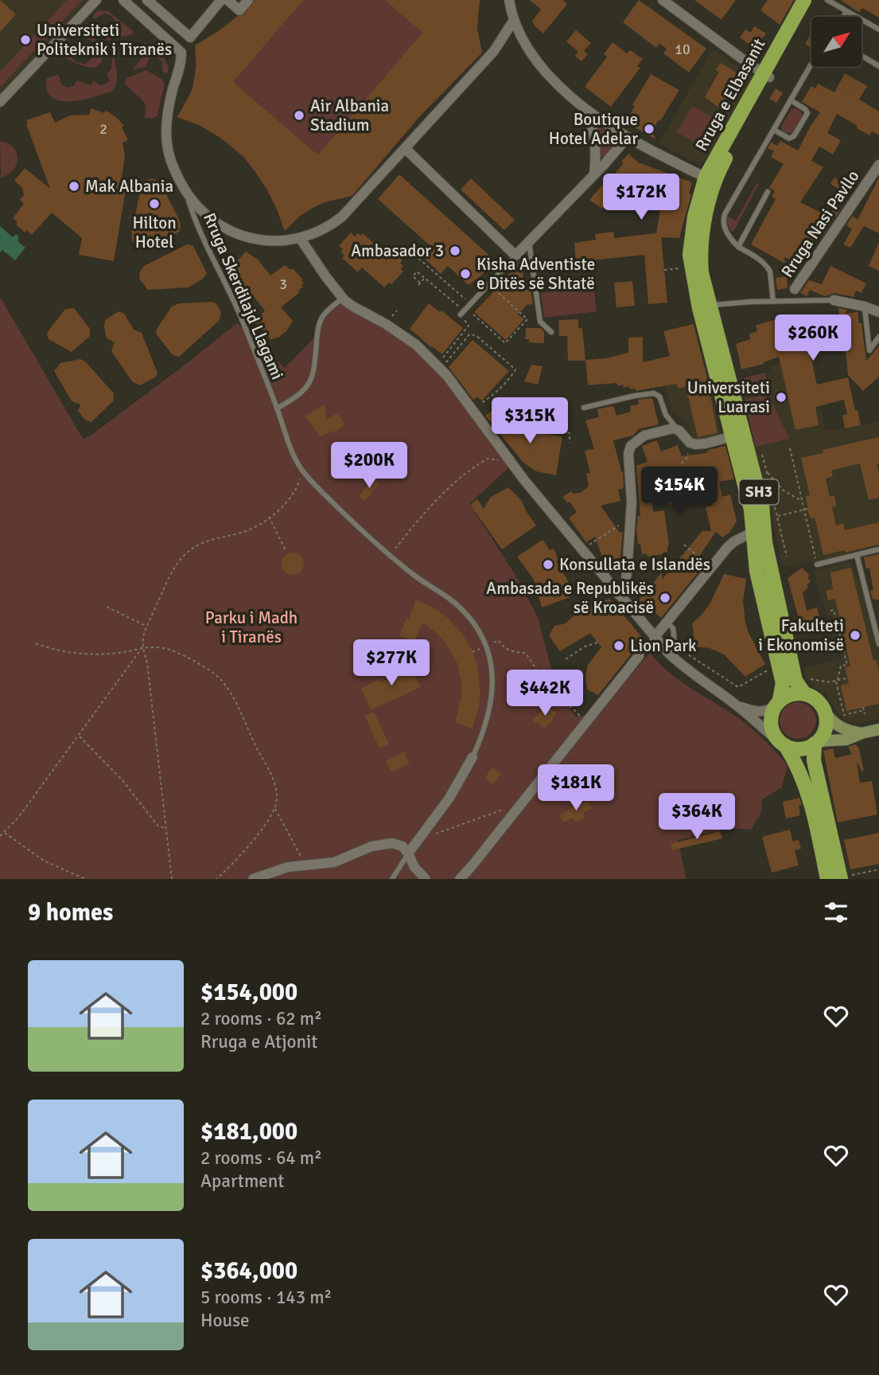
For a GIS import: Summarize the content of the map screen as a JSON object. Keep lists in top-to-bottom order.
{
  "streets": {
    "main road": ["Rruga e Elbasanit", "SH3"],
    "street": ["Rruga Nasi Pavllo"],
    "lane": ["Rruga Skerdilajd Llagami"]
  },
  "crossings": [
    ["Rruga e Elbasanit", "SH3"]
  ],
  "parks": ["Parku i Madh i Tiranës"],
  "places": [
    "Universiteti Politeknik i Tiranës",
    "Air Albania Stadium",
    "Boutique Hotel Adelar",
    "Mak Albania",
    "Hilton Hotel",
    "Ambasador 3",
    "Kisha Adventiste e Ditës së Shtatë",
    "Universiteti Luarasi",
    "Konsullata e Islandës",
    "Ambasada e Republikës së Kroacisë",
    "Fakulteti i Ekonomisë",
    "Lion Park"
  ],
  "house_numbers": ["10", "2", "3"],
  "north": "top right",
  "page": {
    "price": [
      "$172K",
      "$260K",
      "$315K",
      "$200K",
      "$154K",
      "$277K",
      "$442K",
      "$181K",
      "$364K"
    ],
    "heading": "9 homes",
    "list": [
      {
        "name": "$154,000",
        "note": "2 rooms · 62 m² · Rruga e Atjonit"
      },
      {
        "name": "$181,000",
        "note": "2 rooms · 64 m² · Apartment"
      },
      {
        "name": "$364,000",
        "note": "5 rooms · 143 m² · House"
      }
    ]
  }
}
